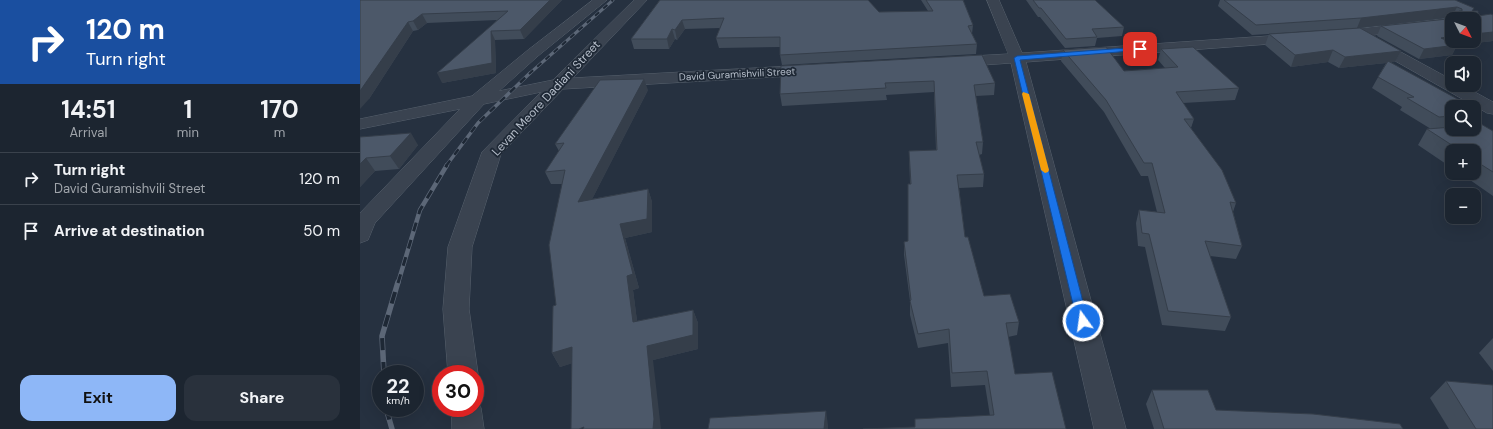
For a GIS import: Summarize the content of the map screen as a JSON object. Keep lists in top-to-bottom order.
{
  "streets": {
    "street": ["David Guramishvili Street", "Levan Meore Dadiani Street"]
  },
  "crossings": [
    ["David Guramishvili Street", "Levan Meore Dadiani Street"]
  ],
  "north": "bottom right",
  "page": {
    "turn": ["120 m", "Turn right"],
    "map_buttons": ["+", "−"],
    "eta": [
      "14:51",
      "Arrival",
      "1",
      "min",
      "170",
      "m"
    ],
    "list": [
      {
        "name": "Turn right",
        "note": "David Guramishvili Street",
        "value": "120 m"
      },
      {
        "name": "Arrive at destination",
        "value": "50 m"
      }
    ],
    "speed": "22 km/h",
    "limit": "30",
    "buttons": ["Exit", "Share"]
  }
}
